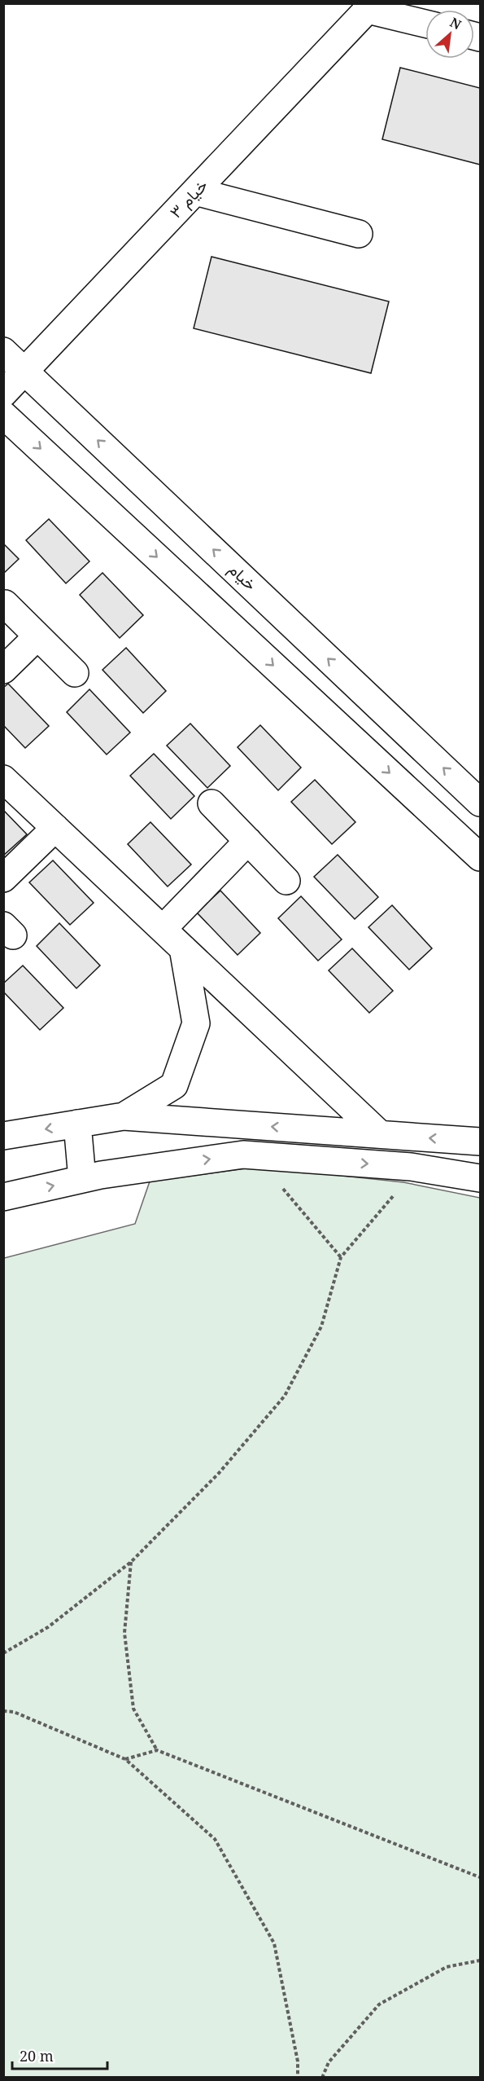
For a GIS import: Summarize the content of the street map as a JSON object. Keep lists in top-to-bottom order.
{
  "streets": {
    "street": ["خیام ۳", "خیام"]
  },
  "crossings": [
    ["خیام ۳", "خیام"]
  ],
  "scale_bar": "20 m",
  "north": "top right"
}
